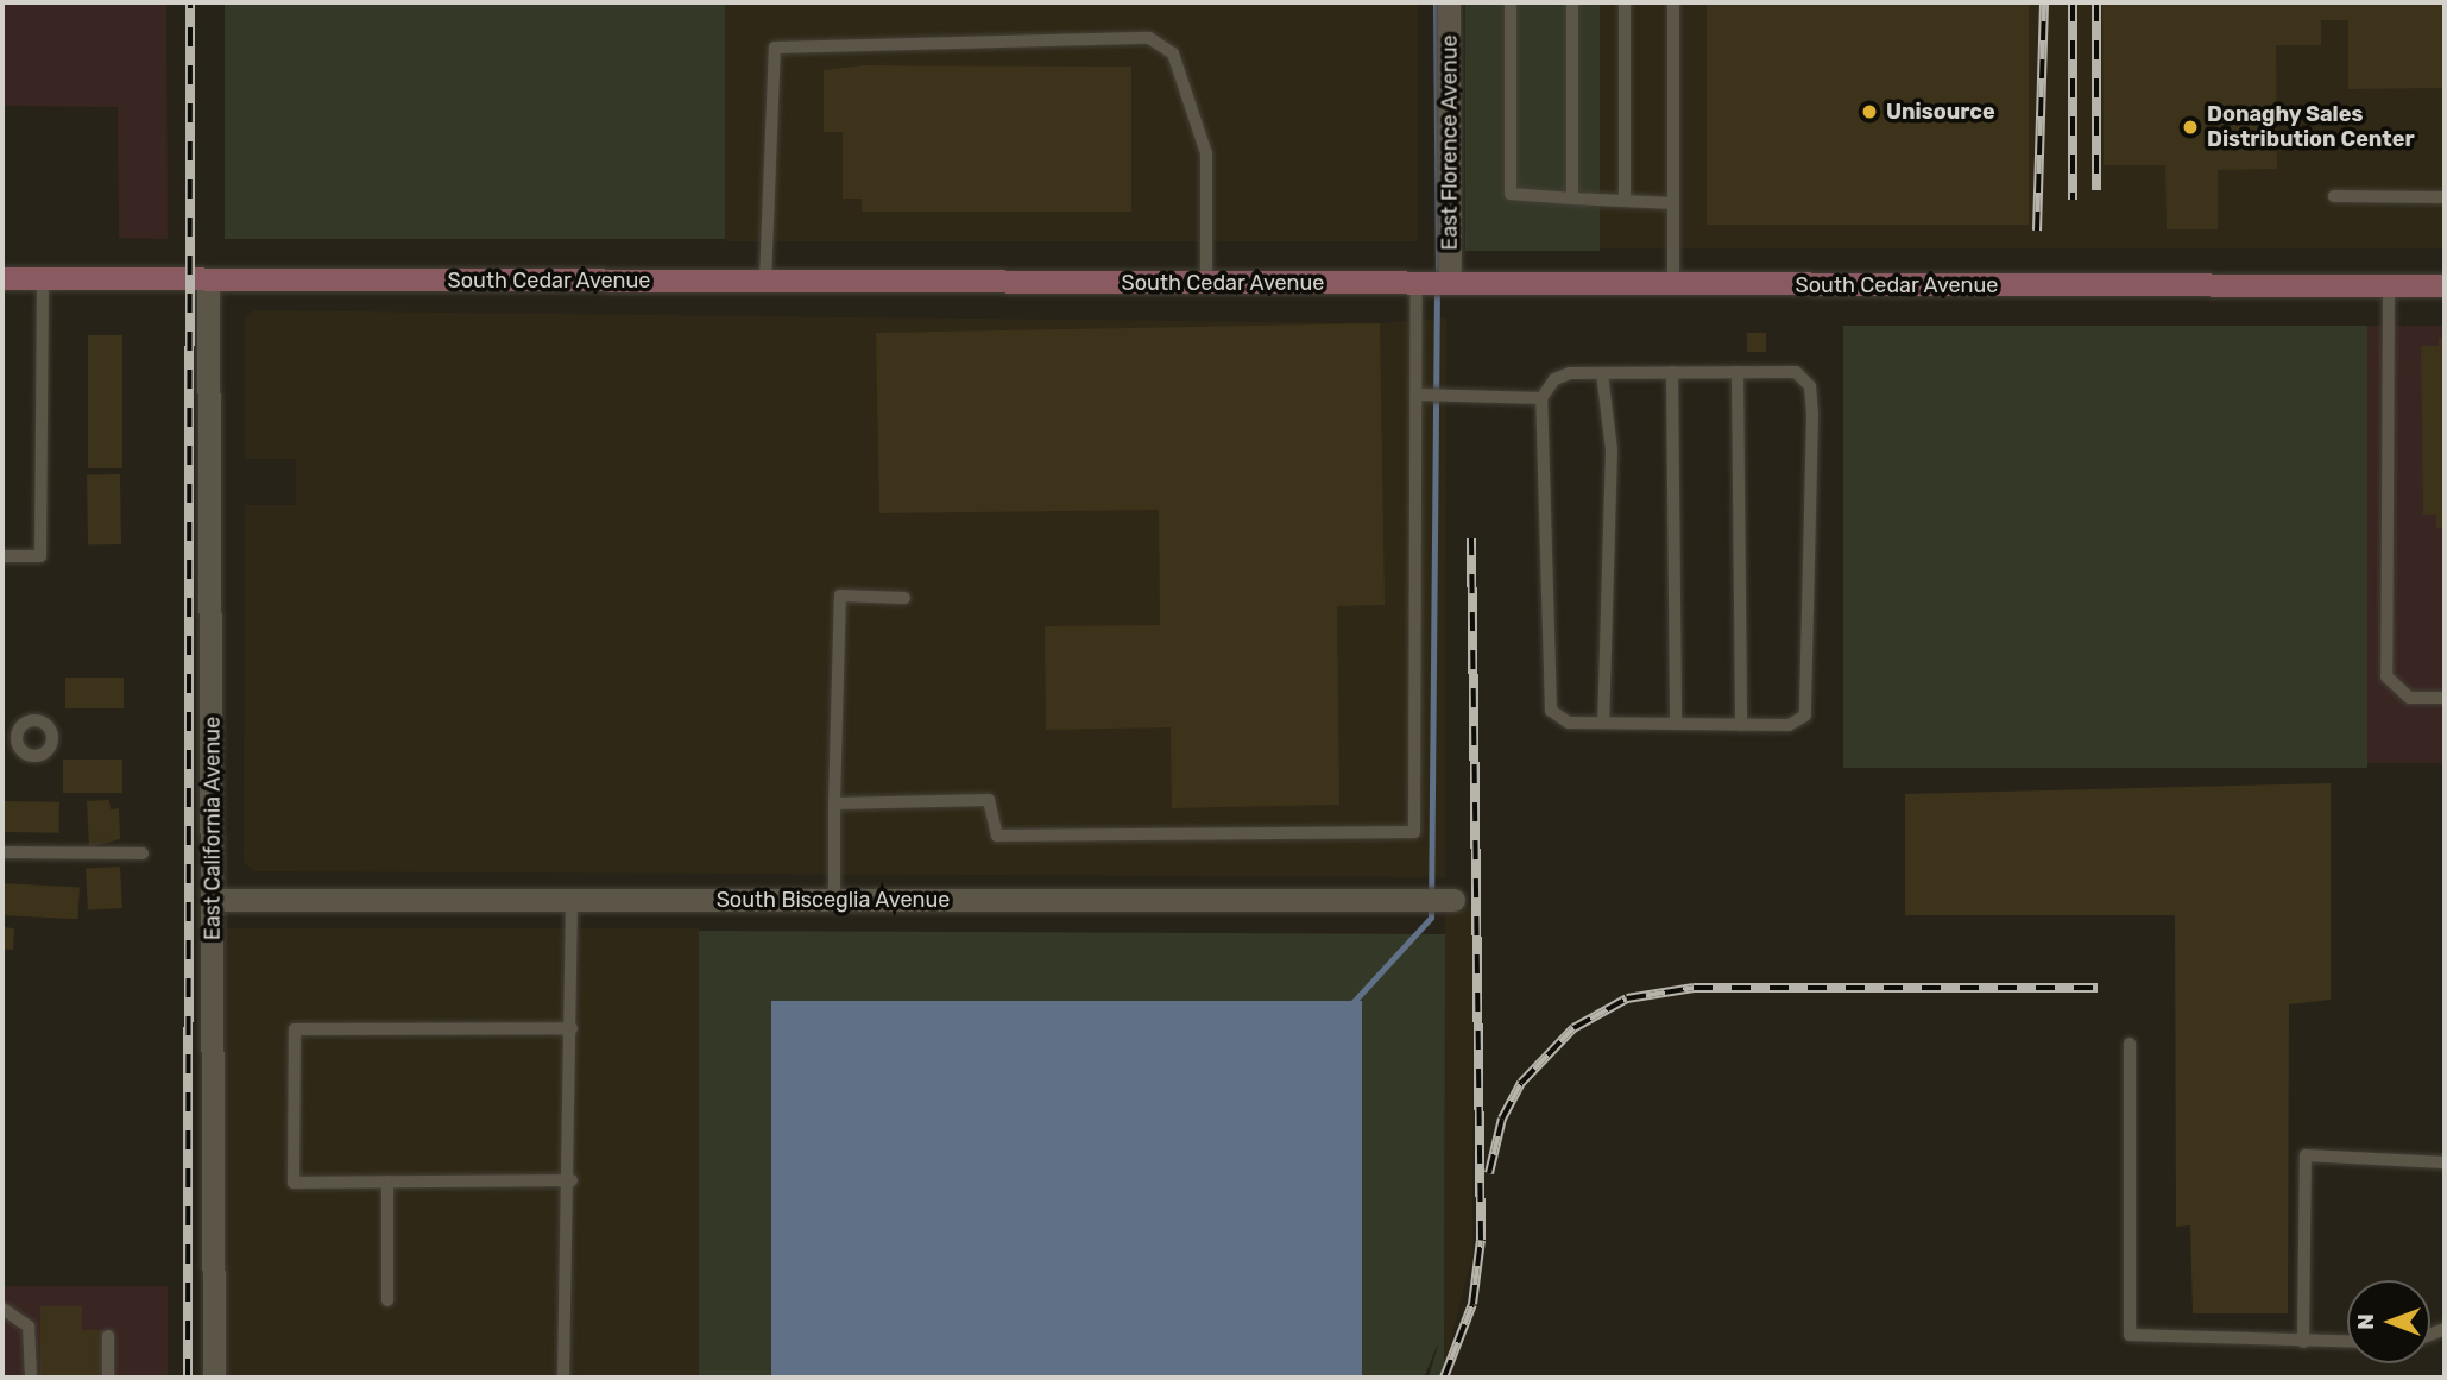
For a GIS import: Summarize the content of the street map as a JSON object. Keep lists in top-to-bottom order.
{
  "streets": {
    "main road": ["South Cedar Avenue"],
    "street": ["East Florence Avenue", "East California Avenue", "South Bisceglia Avenue"]
  },
  "crossings": [
    ["East Florence Avenue", "South Cedar Avenue"],
    ["South Cedar Avenue", "East California Avenue"],
    ["East California Avenue", "South Bisceglia Avenue"]
  ],
  "places": ["Unisource", "Donaghy Sales Distribution Center"],
  "north": "left"
}
